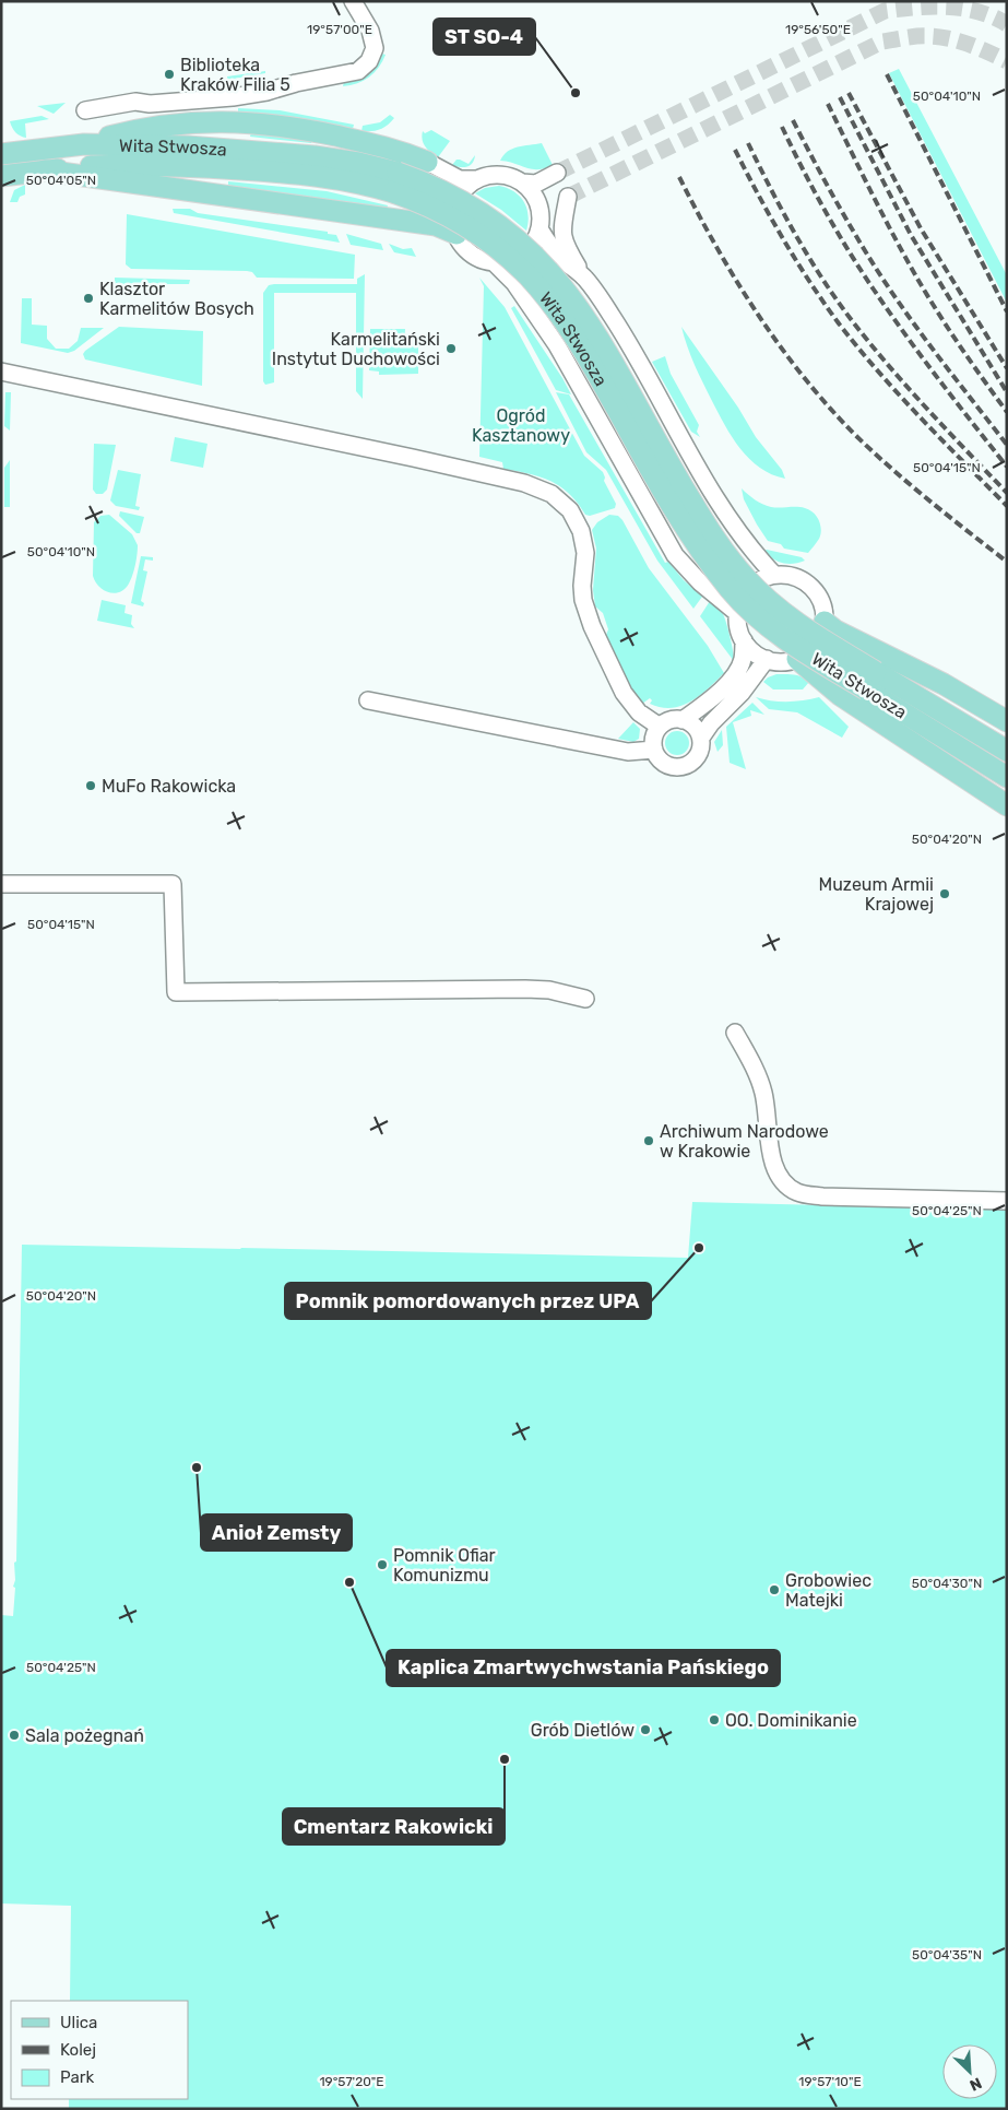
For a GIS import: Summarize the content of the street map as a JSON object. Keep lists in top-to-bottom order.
{
  "streets": {
    "main road": ["Wita Stwosza"]
  },
  "parks": ["Ogród Kasztanowy"],
  "places": [
    "Biblioteka Kraków Filia 5",
    "ST SO-4",
    "Klasztor Karmelitów Bosych",
    "Karmelitański Instytut Duchowości",
    "MuFo Rakowicka",
    "Muzeum Armii Krajowej",
    "Archiwum Narodowe w Krakowie",
    "Pomnik pomordowanych przez UPA",
    "Anioł Zemsty",
    "Pomnik Ofiar Komunizmu",
    "Kaplica Zmartwychwstania Pańskiego",
    "Grobowiec Matejki",
    "OO. Dominikanie",
    "Grób Dietlów",
    "Sala pożegnań",
    "Cmentarz Rakowicki"
  ],
  "legend": ["Ulica", "Kolej", "Park"],
  "north": "bottom right",
  "coordinates": [
    "19°57'00\"E",
    "19°56'50\"E",
    "50°04'10\"N",
    "50°04'05\"N",
    "50°04'15\"N",
    "50°04'20\"N",
    "50°04'25\"N",
    "50°04'30\"N",
    "50°04'35\"N",
    "19°57'20\"E",
    "19°57'10\"E"
  ]
}
